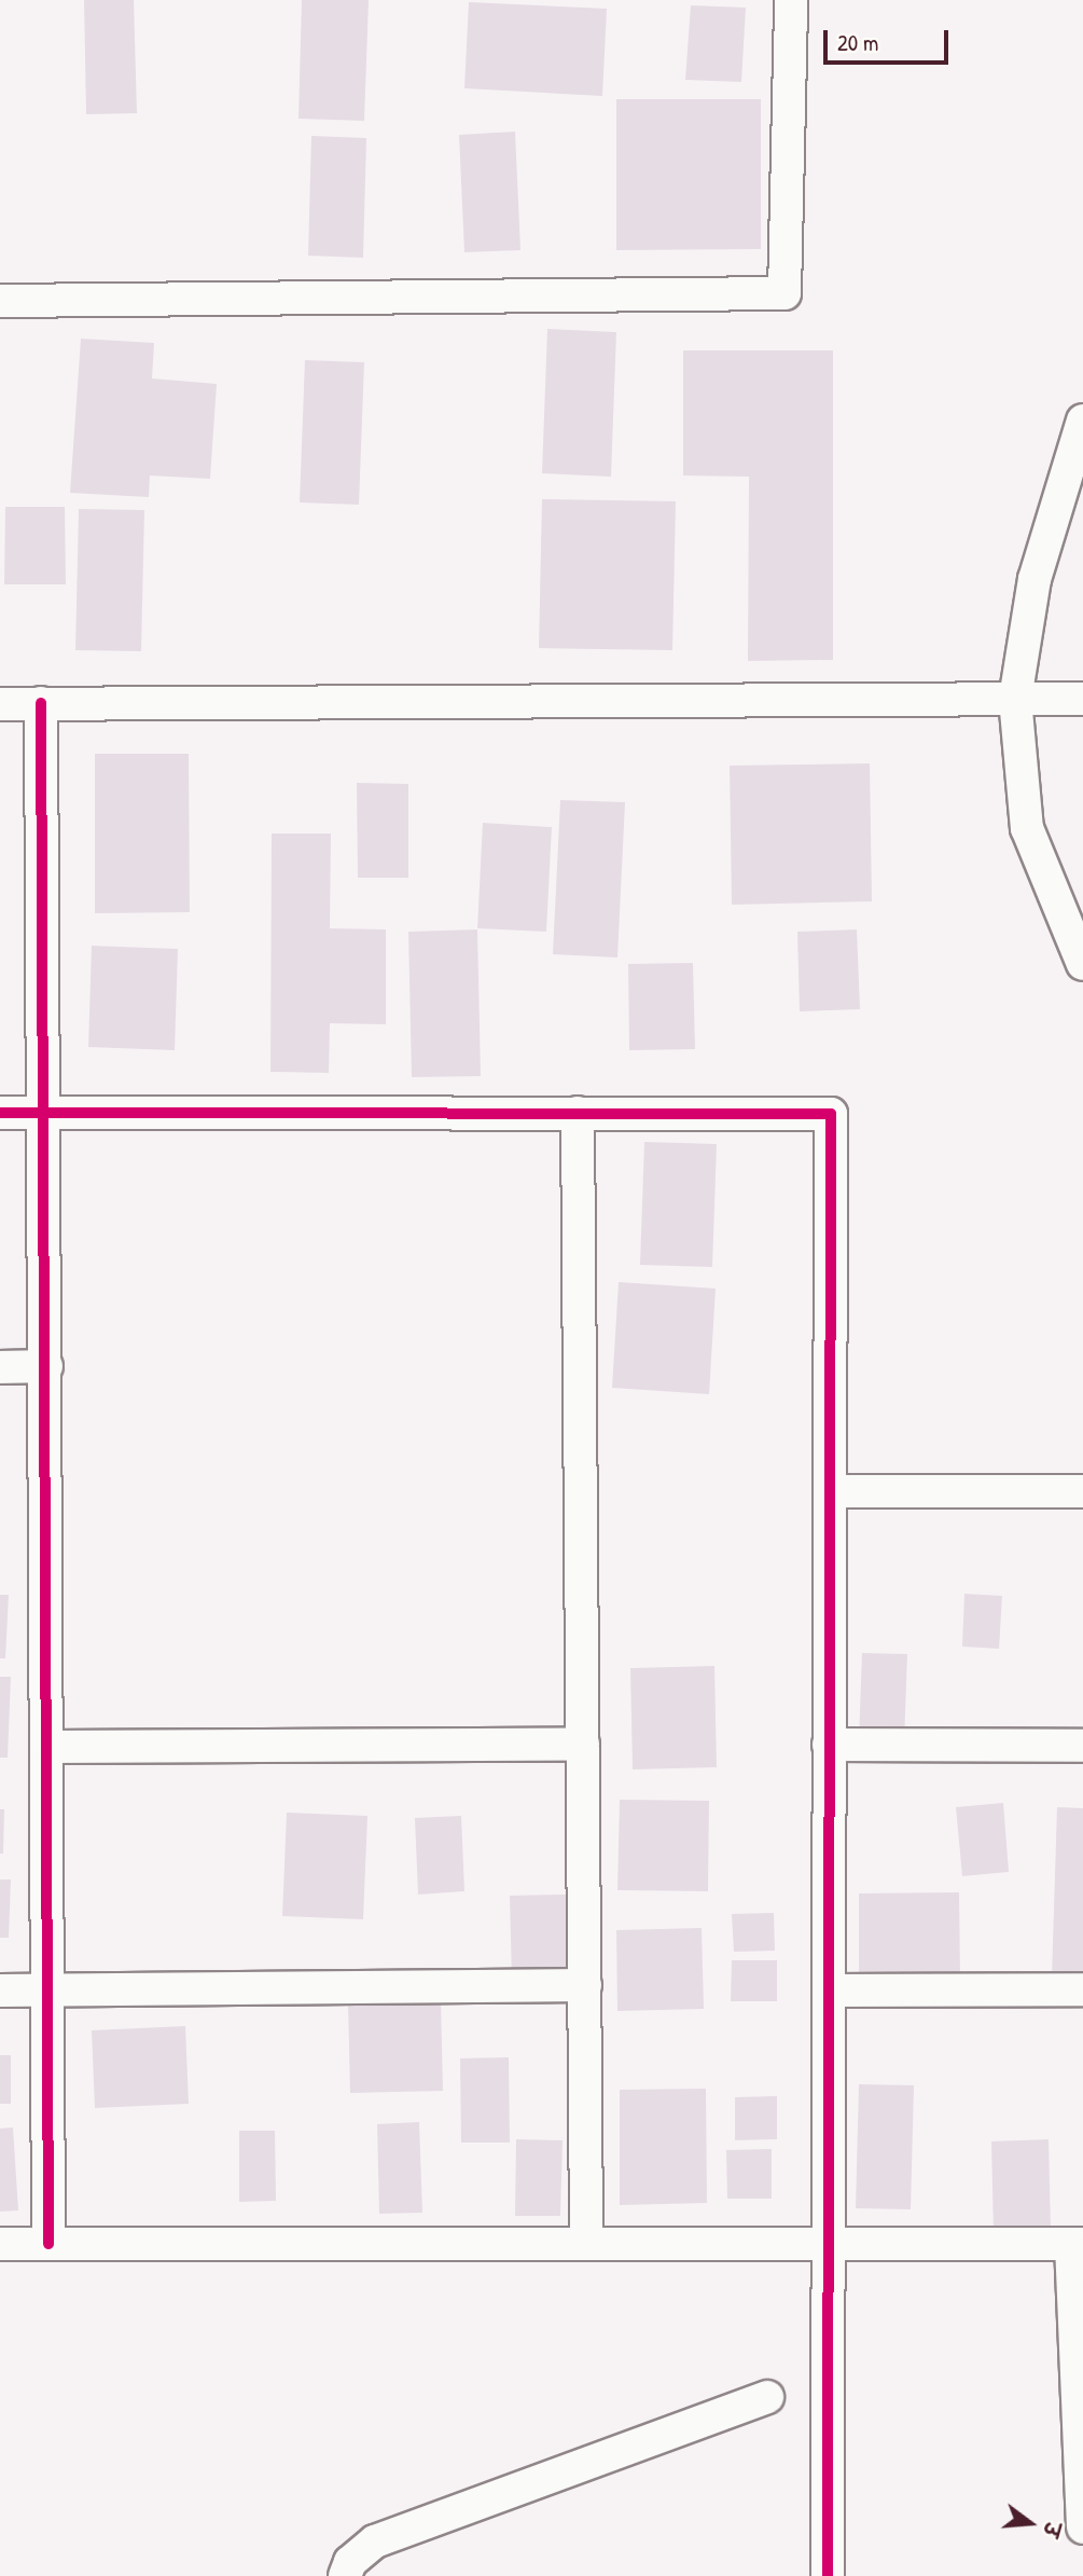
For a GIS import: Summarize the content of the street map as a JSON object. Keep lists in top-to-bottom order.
{
  "scale_bar": "20 m",
  "north": "right"
}
